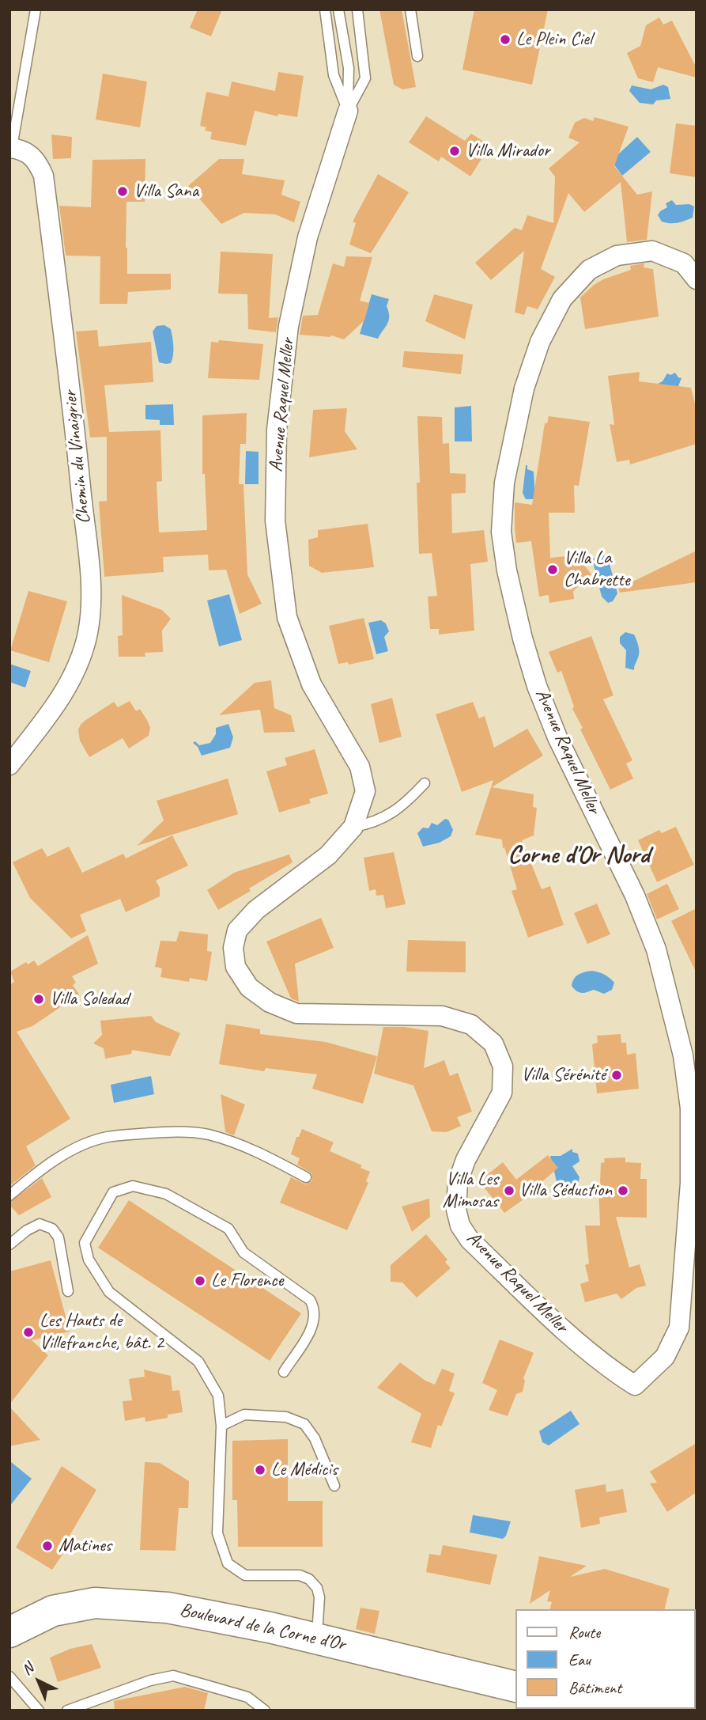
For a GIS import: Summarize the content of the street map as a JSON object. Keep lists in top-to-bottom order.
{
  "streets": {
    "main road": ["Boulevard de la Corne d'Or"],
    "street": ["Avenue Raquel Meller", "Chemin du Vinaigrier"]
  },
  "districts": ["Corne d'Or Nord"],
  "places": [
    "Le Plein Ciel",
    "Villa Mirador",
    "Villa Sana",
    "Villa La Chabrette",
    "Villa Soledad",
    "Villa Sérénité",
    "Villa Les Mimosas",
    "Villa Séduction",
    "Le Florence",
    "Les Hauts de Villefranche, bât. 2",
    "Le Médicis",
    "Matines"
  ],
  "legend": ["Route", "Eau", "Bâtiment"],
  "north": "top left"
}
